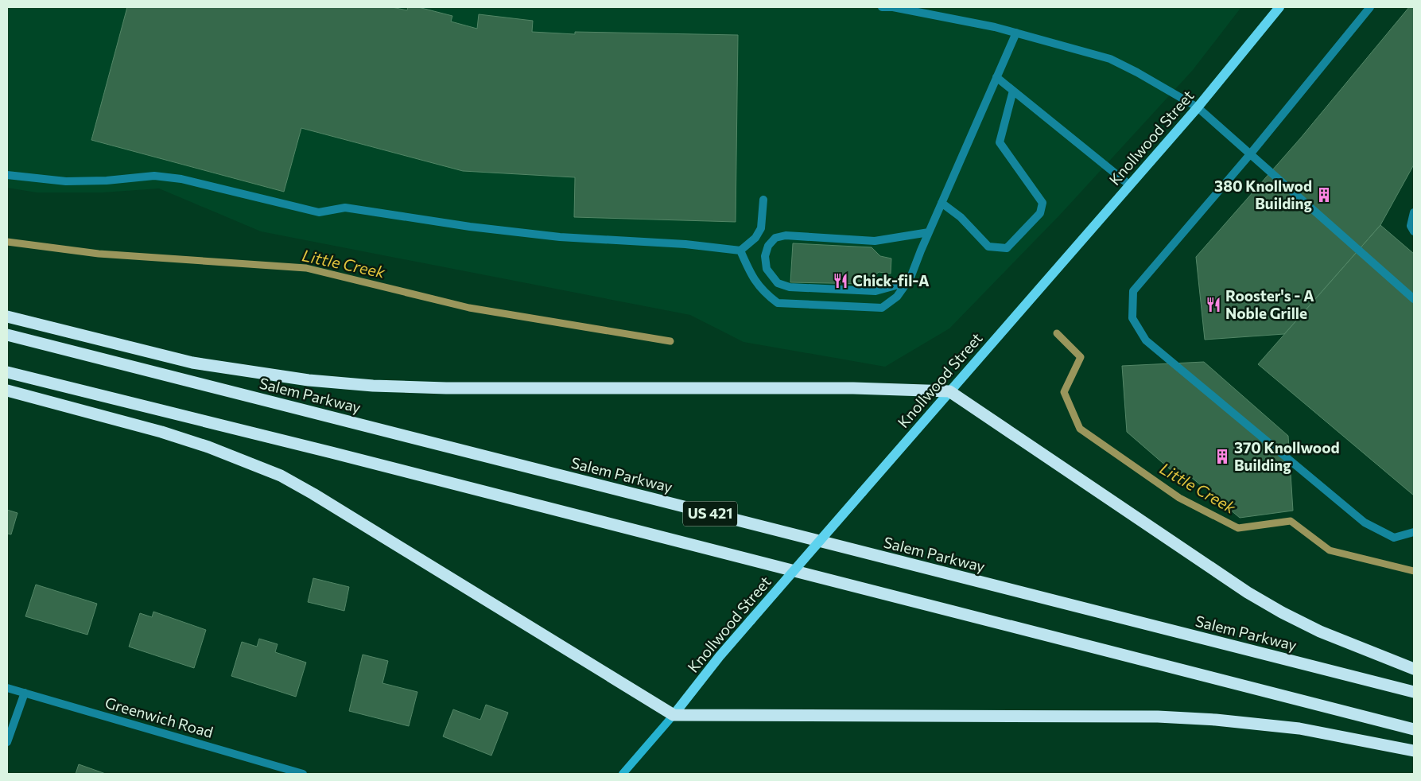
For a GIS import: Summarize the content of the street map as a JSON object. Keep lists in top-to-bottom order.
{
  "streets": {
    "highway": ["Salem Parkway", "US 421"],
    "main road": ["Knollwood Street"],
    "street": ["Greenwich Road"]
  },
  "water": ["Little Creek"],
  "places": {
    "building": ["380 Knollwod Building", "370 Knollwood Building"],
    "restaurant": ["Chick-fil-A", "Rooster's - A Noble Grille"]
  }
}
